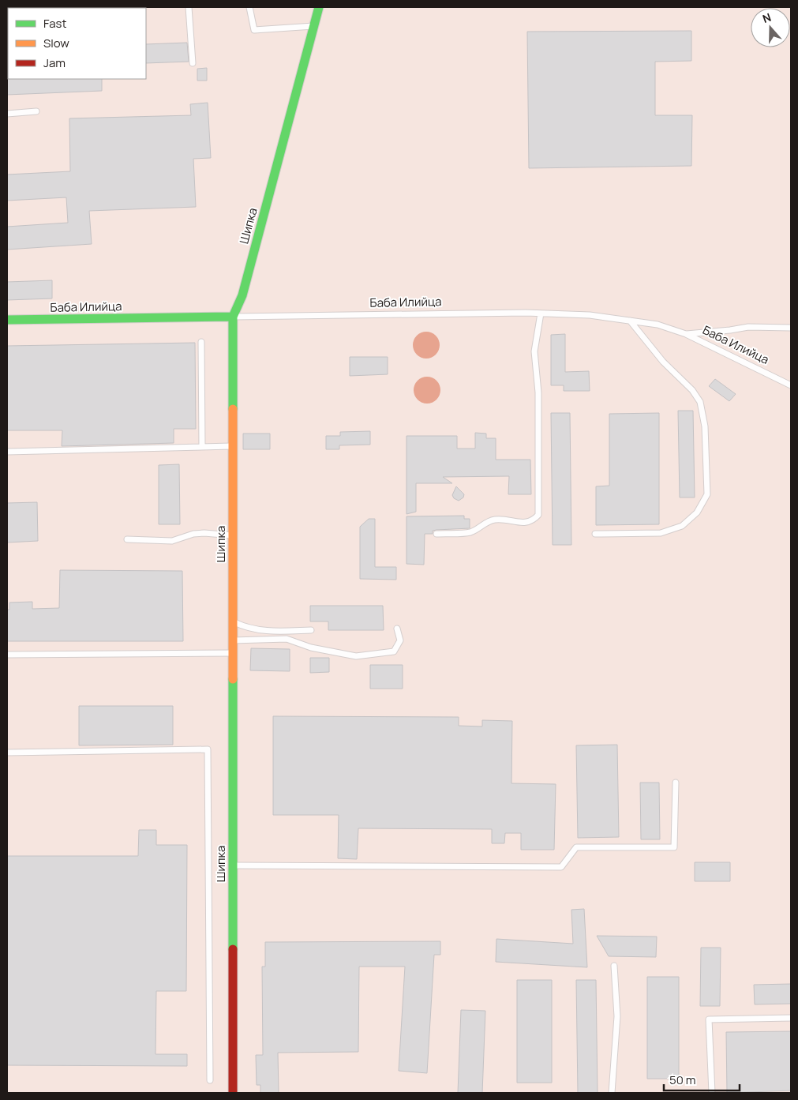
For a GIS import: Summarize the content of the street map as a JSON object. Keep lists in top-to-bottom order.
{
  "streets": {
    "street": ["Шипка", "Баба Илийца"]
  },
  "crossings": [
    ["Шипка", "Баба Илийца"]
  ],
  "legend": ["Fast", "Slow", "Jam"],
  "scale_bar": "50 m",
  "north": "top"
}
